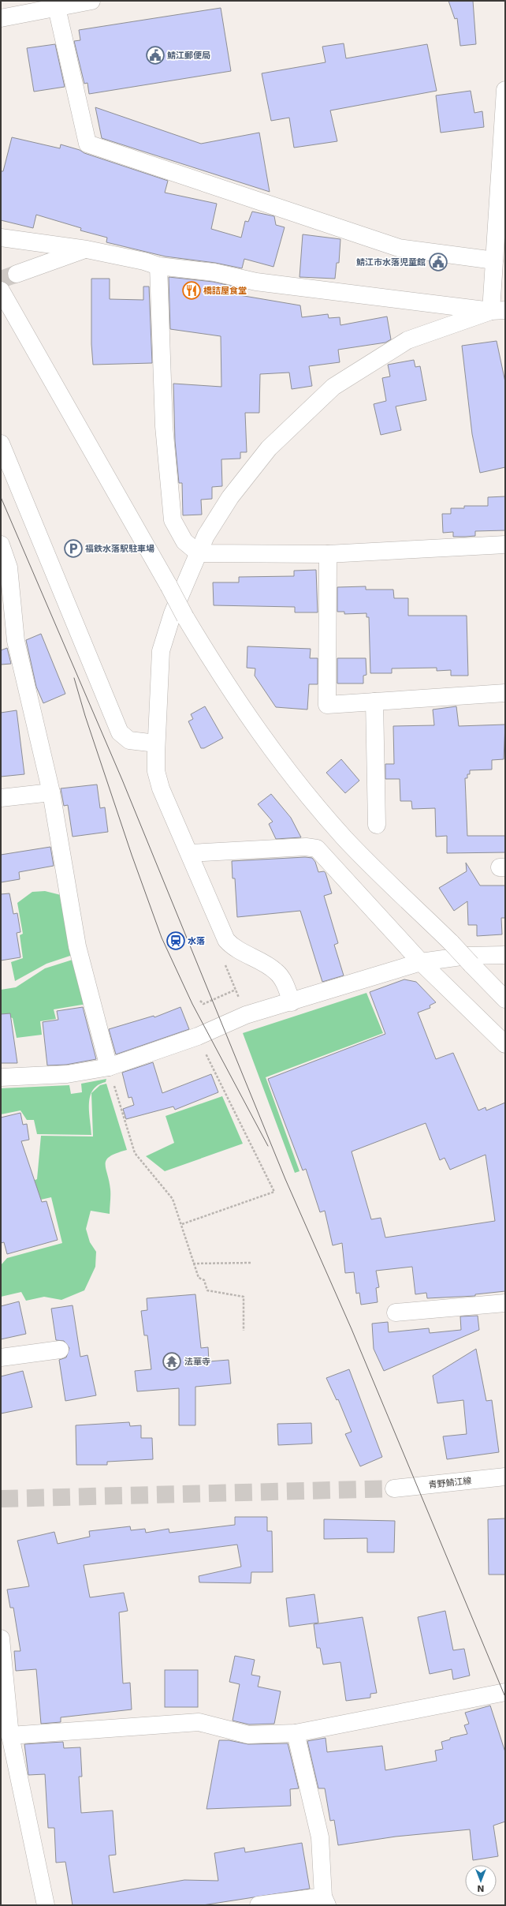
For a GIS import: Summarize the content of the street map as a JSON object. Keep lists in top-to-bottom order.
{
  "streets": {
    "street": ["青野鯖江線"]
  },
  "places": {
    "public building": ["鯖江郵便局", "鯖江市水落児童館"],
    "restaurant": ["橋詰屋食堂"],
    "parking": ["福鉄水落駅駐車場"],
    "station": ["水落"],
    "temple": ["法華寺"]
  },
  "north": "bottom"
}
